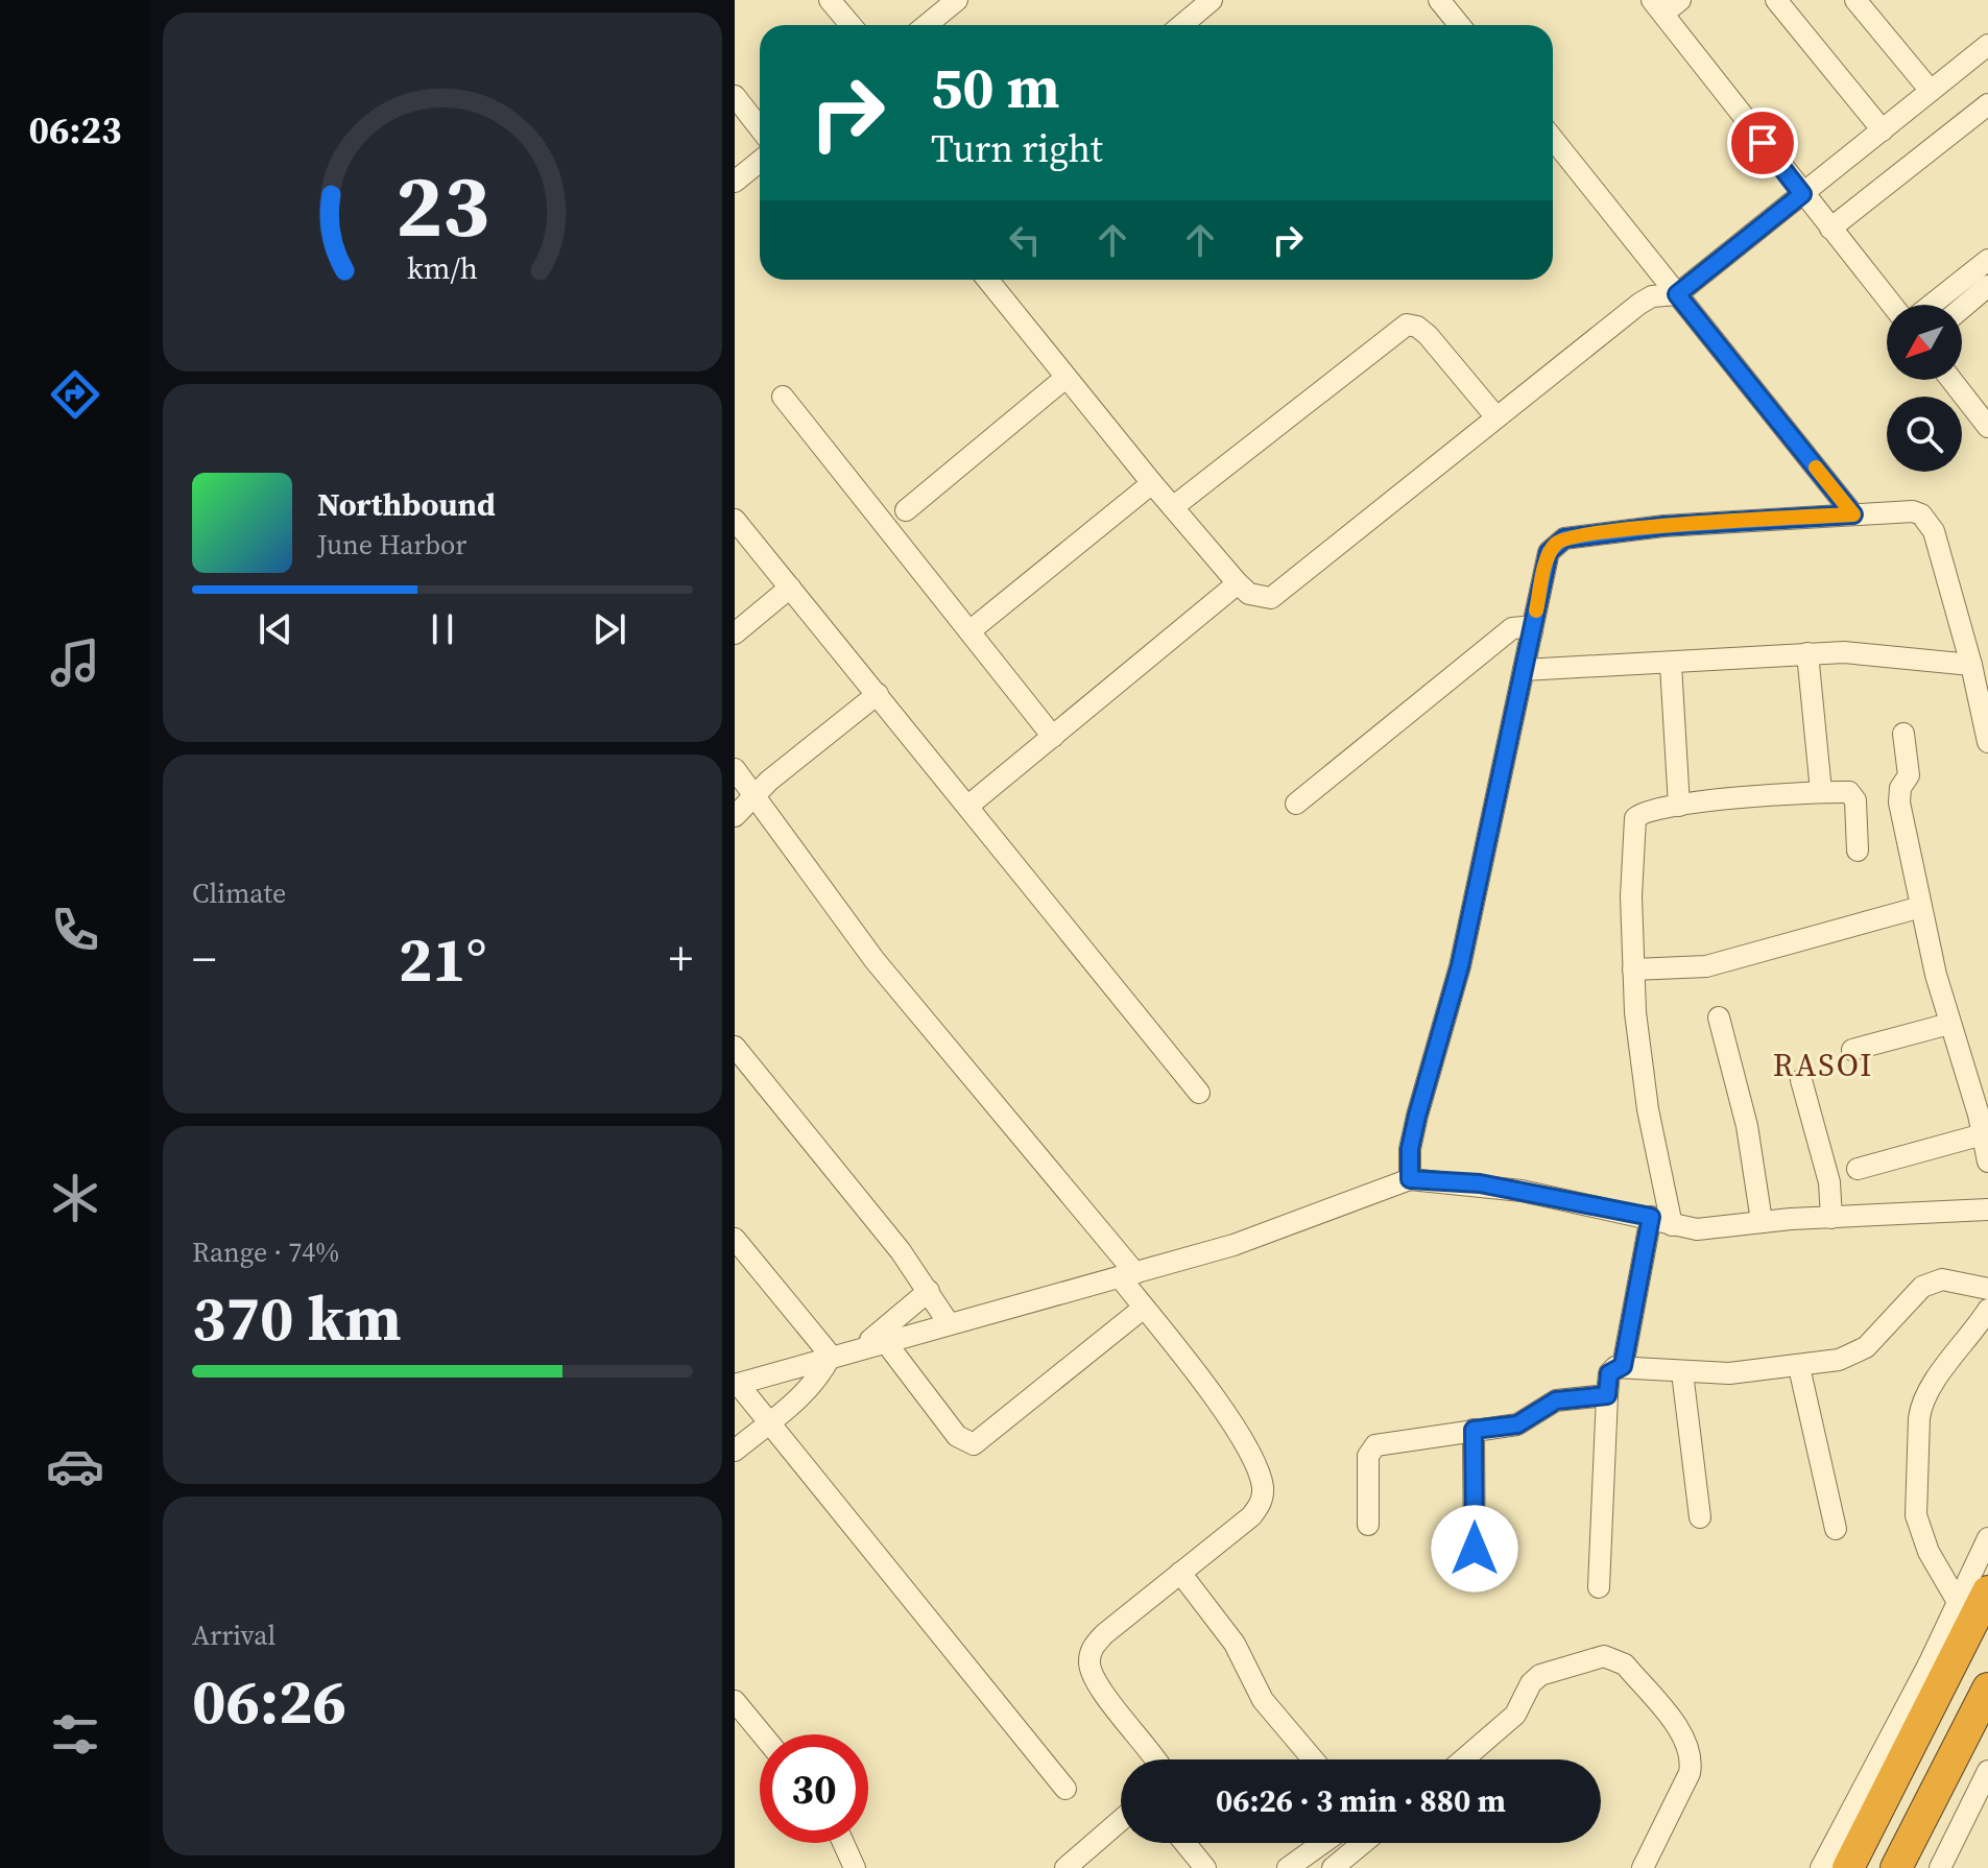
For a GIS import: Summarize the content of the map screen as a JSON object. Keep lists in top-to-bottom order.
{
  "districts": ["RASOI"],
  "north": "bottom left",
  "page": {
    "tabs": "06:23",
    "turn": ["50 m", "Turn right"],
    "song": ["Northbound", "June Harbor"],
    "tile": [
      "Climate",
      ["Range · 74%", "370 km"],
      ["Arrival", "06:26"]
    ],
    "heat": ["−", "21°", "+"],
    "limit": "30",
    "trip": "06:26 · 3 min · 880 m",
    "gauge": ["23", "km/h"]
  }
}
